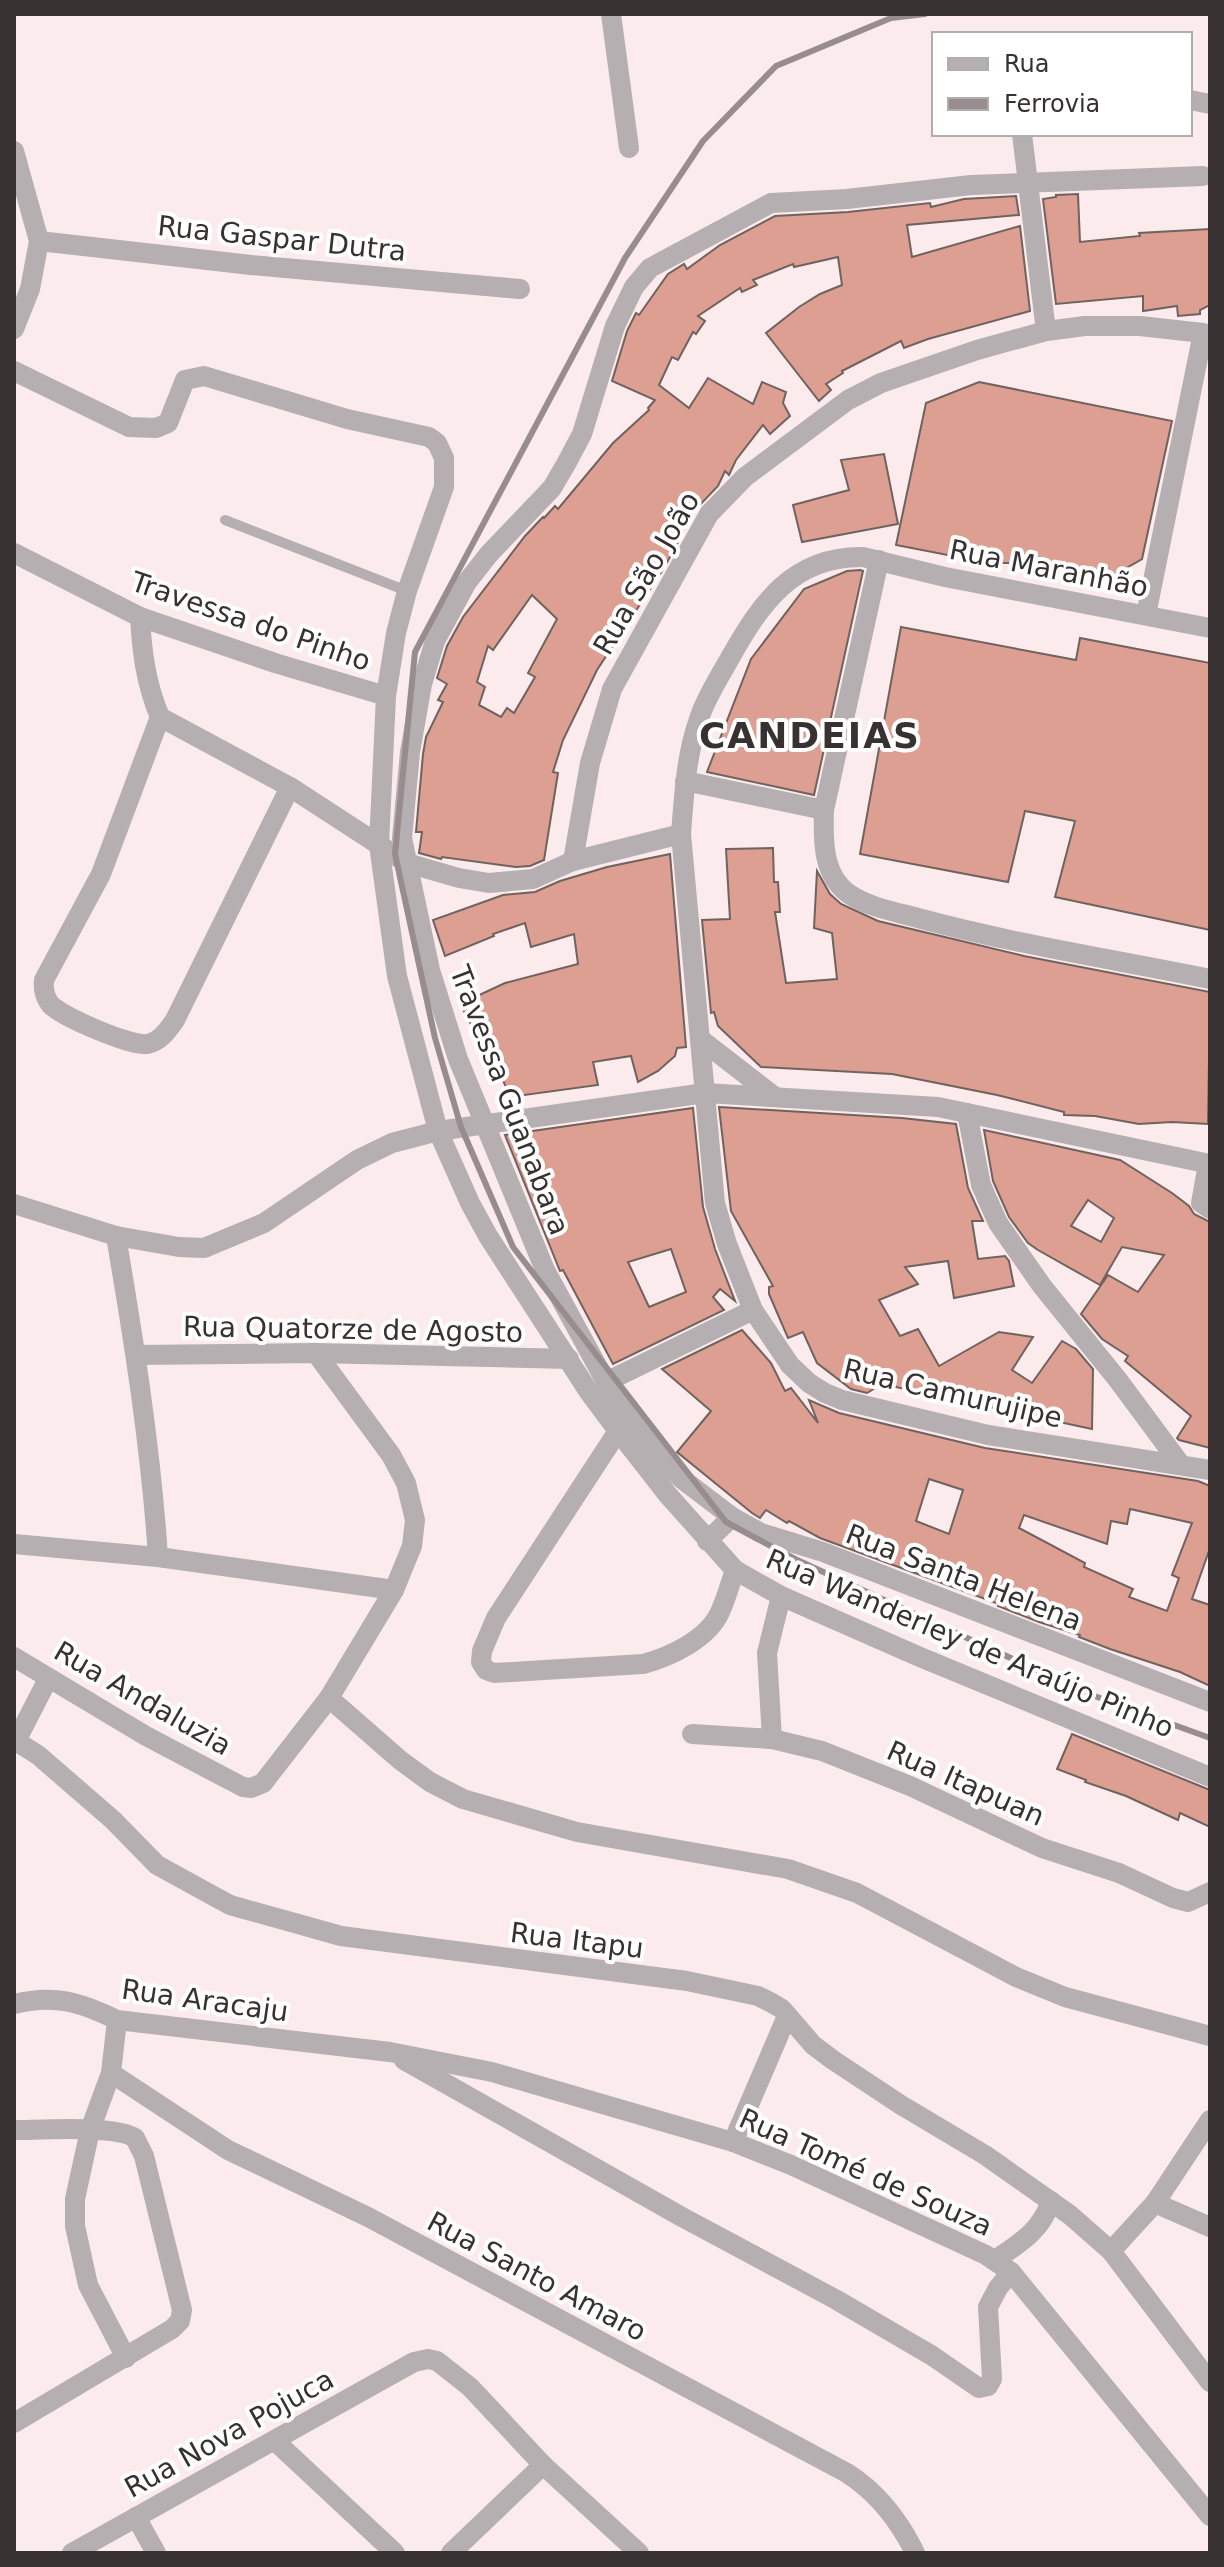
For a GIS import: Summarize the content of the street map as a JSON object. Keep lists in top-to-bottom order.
{
  "streets": {
    "street": [
      "Rua Gaspar Dutra",
      "Rua Maranhão",
      "Rua São João",
      "Travessa do Pinho",
      "Travessa Guanabara",
      "Rua Quatorze de Agosto",
      "Rua Camurujipe",
      "Rua Santa Helena",
      "Rua Wanderley de Araújo Pinho",
      "Rua Andaluzia",
      "Rua Itapuan",
      "Rua Itapu",
      "Rua Aracaju",
      "Rua Tomé de Souza",
      "Rua Santo Amaro",
      "Rua Nova Pojuca"
    ]
  },
  "crossings": [
    ["Travessa do Pinho", "Rua Wanderley de Araújo Pinho"],
    ["Travessa Guanabara", "Rua Santa Helena"],
    ["Rua Quatorze de Agosto", "Rua Wanderley de Araújo Pinho"],
    ["Rua Aracaju", "Rua Tomé de Souza"]
  ],
  "districts": ["CANDEIAS"],
  "legend": ["Rua", "Ferrovia"]
}
